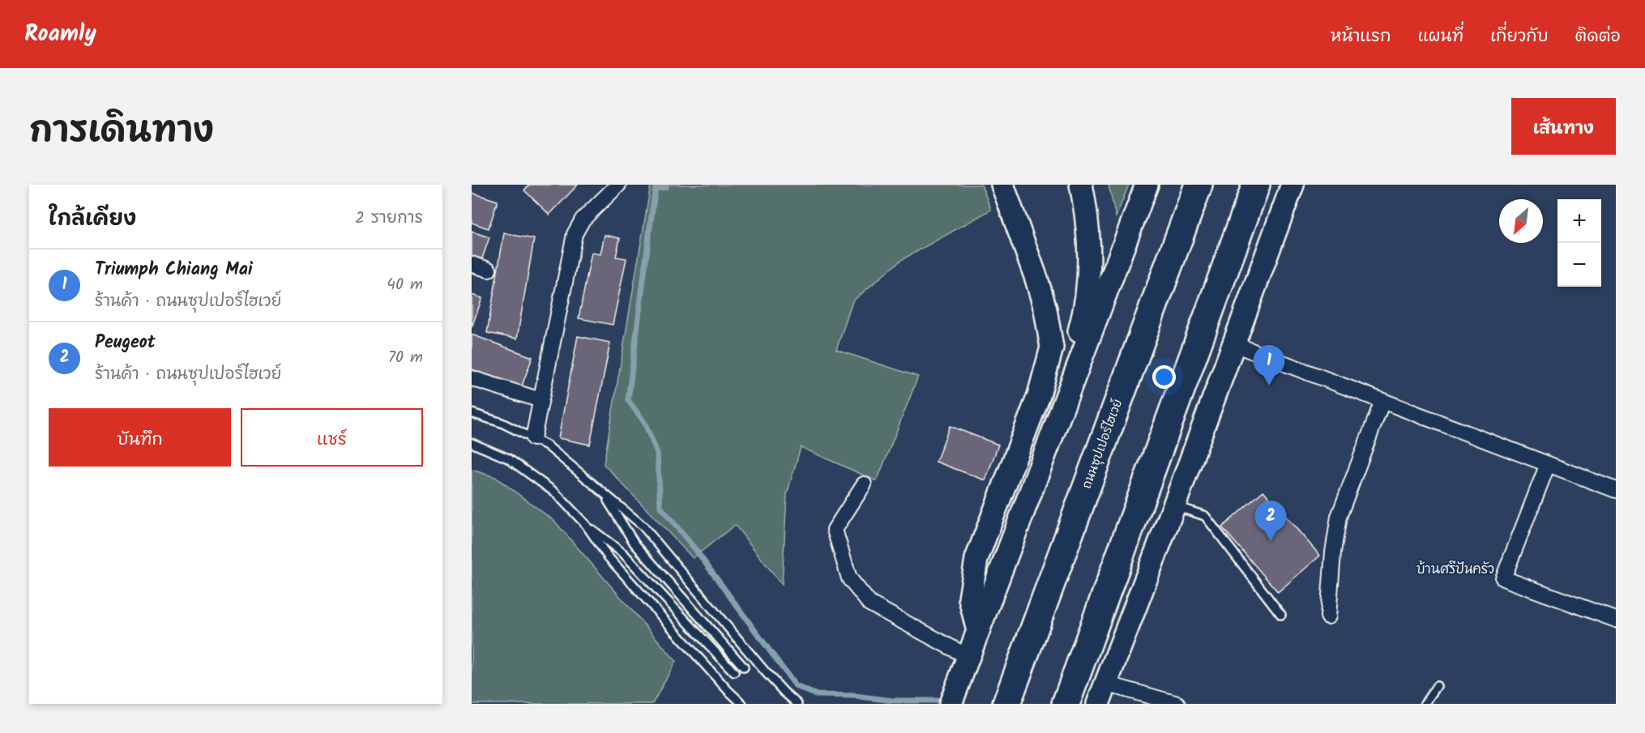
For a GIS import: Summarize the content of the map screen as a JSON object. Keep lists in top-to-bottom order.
{
  "streets": {
    "highway": ["ถนนซุปเปอร์ไฮเวย์"]
  },
  "districts": ["บ้านศรีปันครัว"],
  "north": "bottom left",
  "page": {
    "header": "Roamly",
    "nav": [
      "หน้าแรก",
      "แผนที่",
      "เกี่ยวกับ",
      "ติดต่อ"
    ],
    "title": "การเดินทาง",
    "buttons": [
      "เส้นทาง",
      ["บันทึก", "แชร์"]
    ],
    "heading": ["ใกล้เคียง", "2 รายการ"],
    "map_buttons": ["+", "−"],
    "list": [
      {
        "mark": "1",
        "name": "Triumph Chiang Mai",
        "note": "ร้านค้า · ถนนซุปเปอร์ไฮเวย์",
        "value": "40 m"
      },
      {
        "mark": "2",
        "name": "Peugeot",
        "note": "ร้านค้า · ถนนซุปเปอร์ไฮเวย์",
        "value": "70 m"
      }
    ],
    "pins": ["1", "2"]
  }
}
